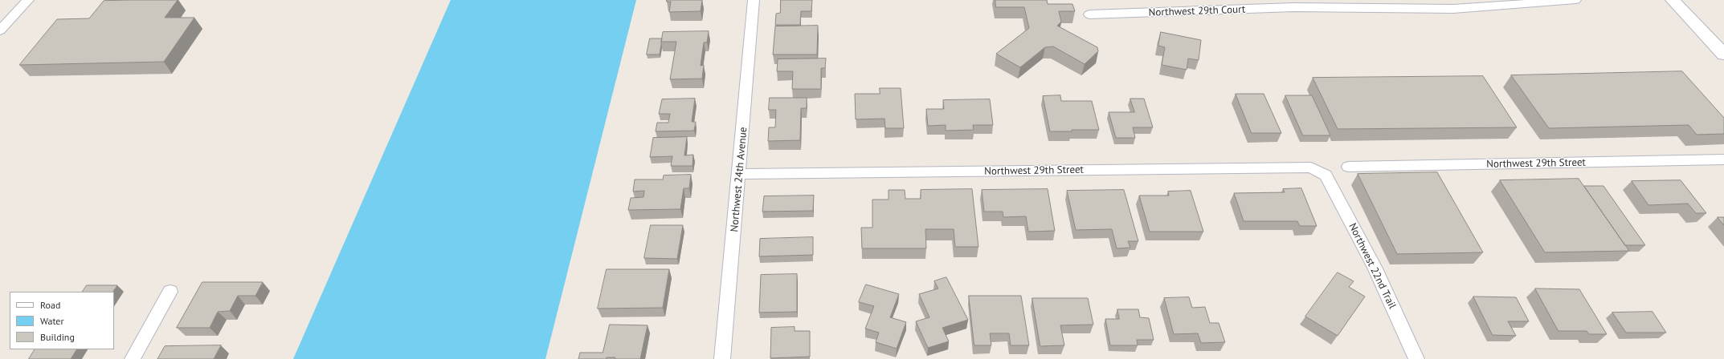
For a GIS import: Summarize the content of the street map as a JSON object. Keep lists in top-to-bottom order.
{
  "streets": {
    "street": [
      "Northwest 29th Court",
      "Northwest 29th Street",
      "Northwest 24th Avenue",
      "Northwest 22nd Trail"
    ]
  },
  "crossings": [
    ["Northwest 29th Street", "Northwest 24th Avenue"],
    ["Northwest 29th Street", "Northwest 22nd Trail"]
  ],
  "legend": ["Road", "Water", "Building"]
}
